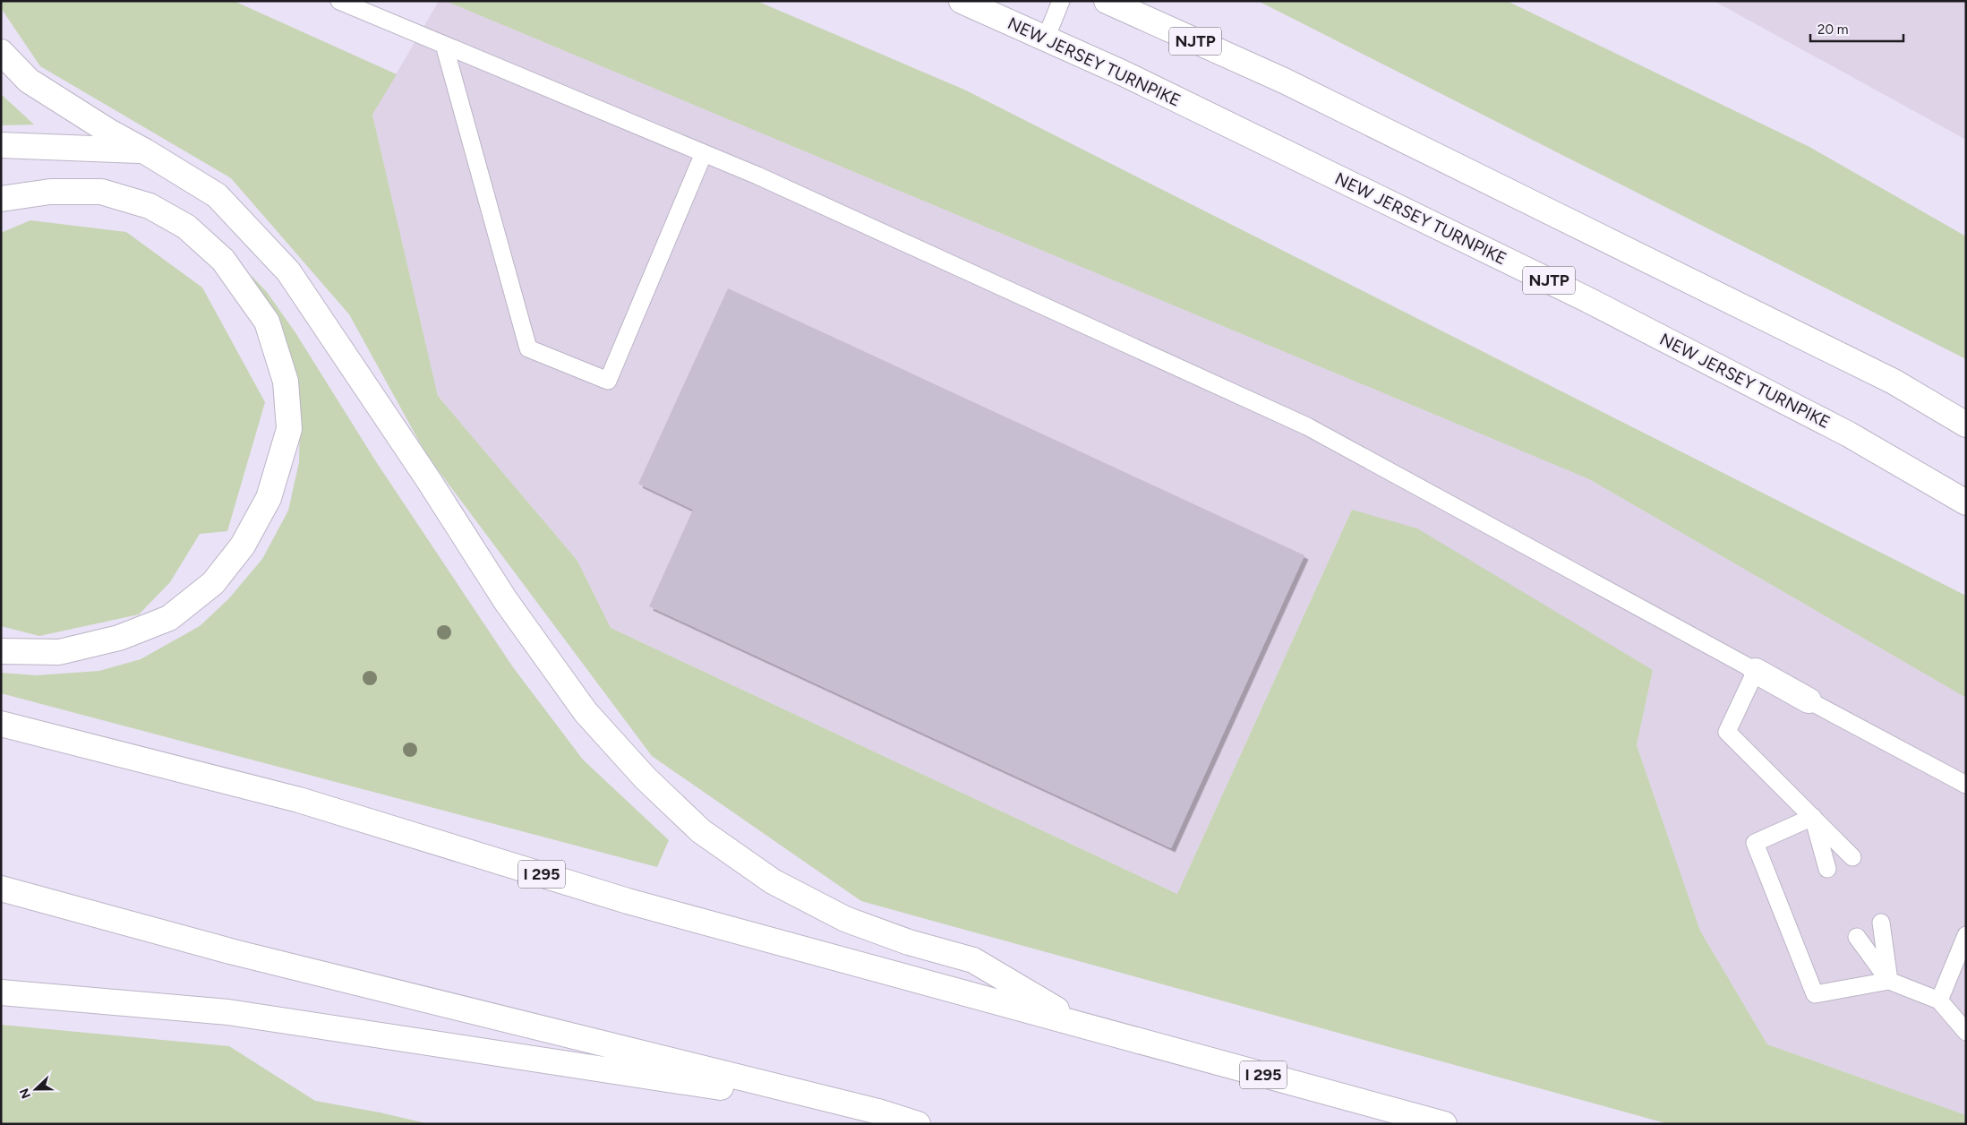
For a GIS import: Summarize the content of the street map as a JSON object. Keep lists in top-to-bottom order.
{
  "streets": {
    "main road": ["NJTP", "NEW JERSEY TURNPIKE", "I 295"]
  },
  "scale_bar": "20 m",
  "north": "left"
}
